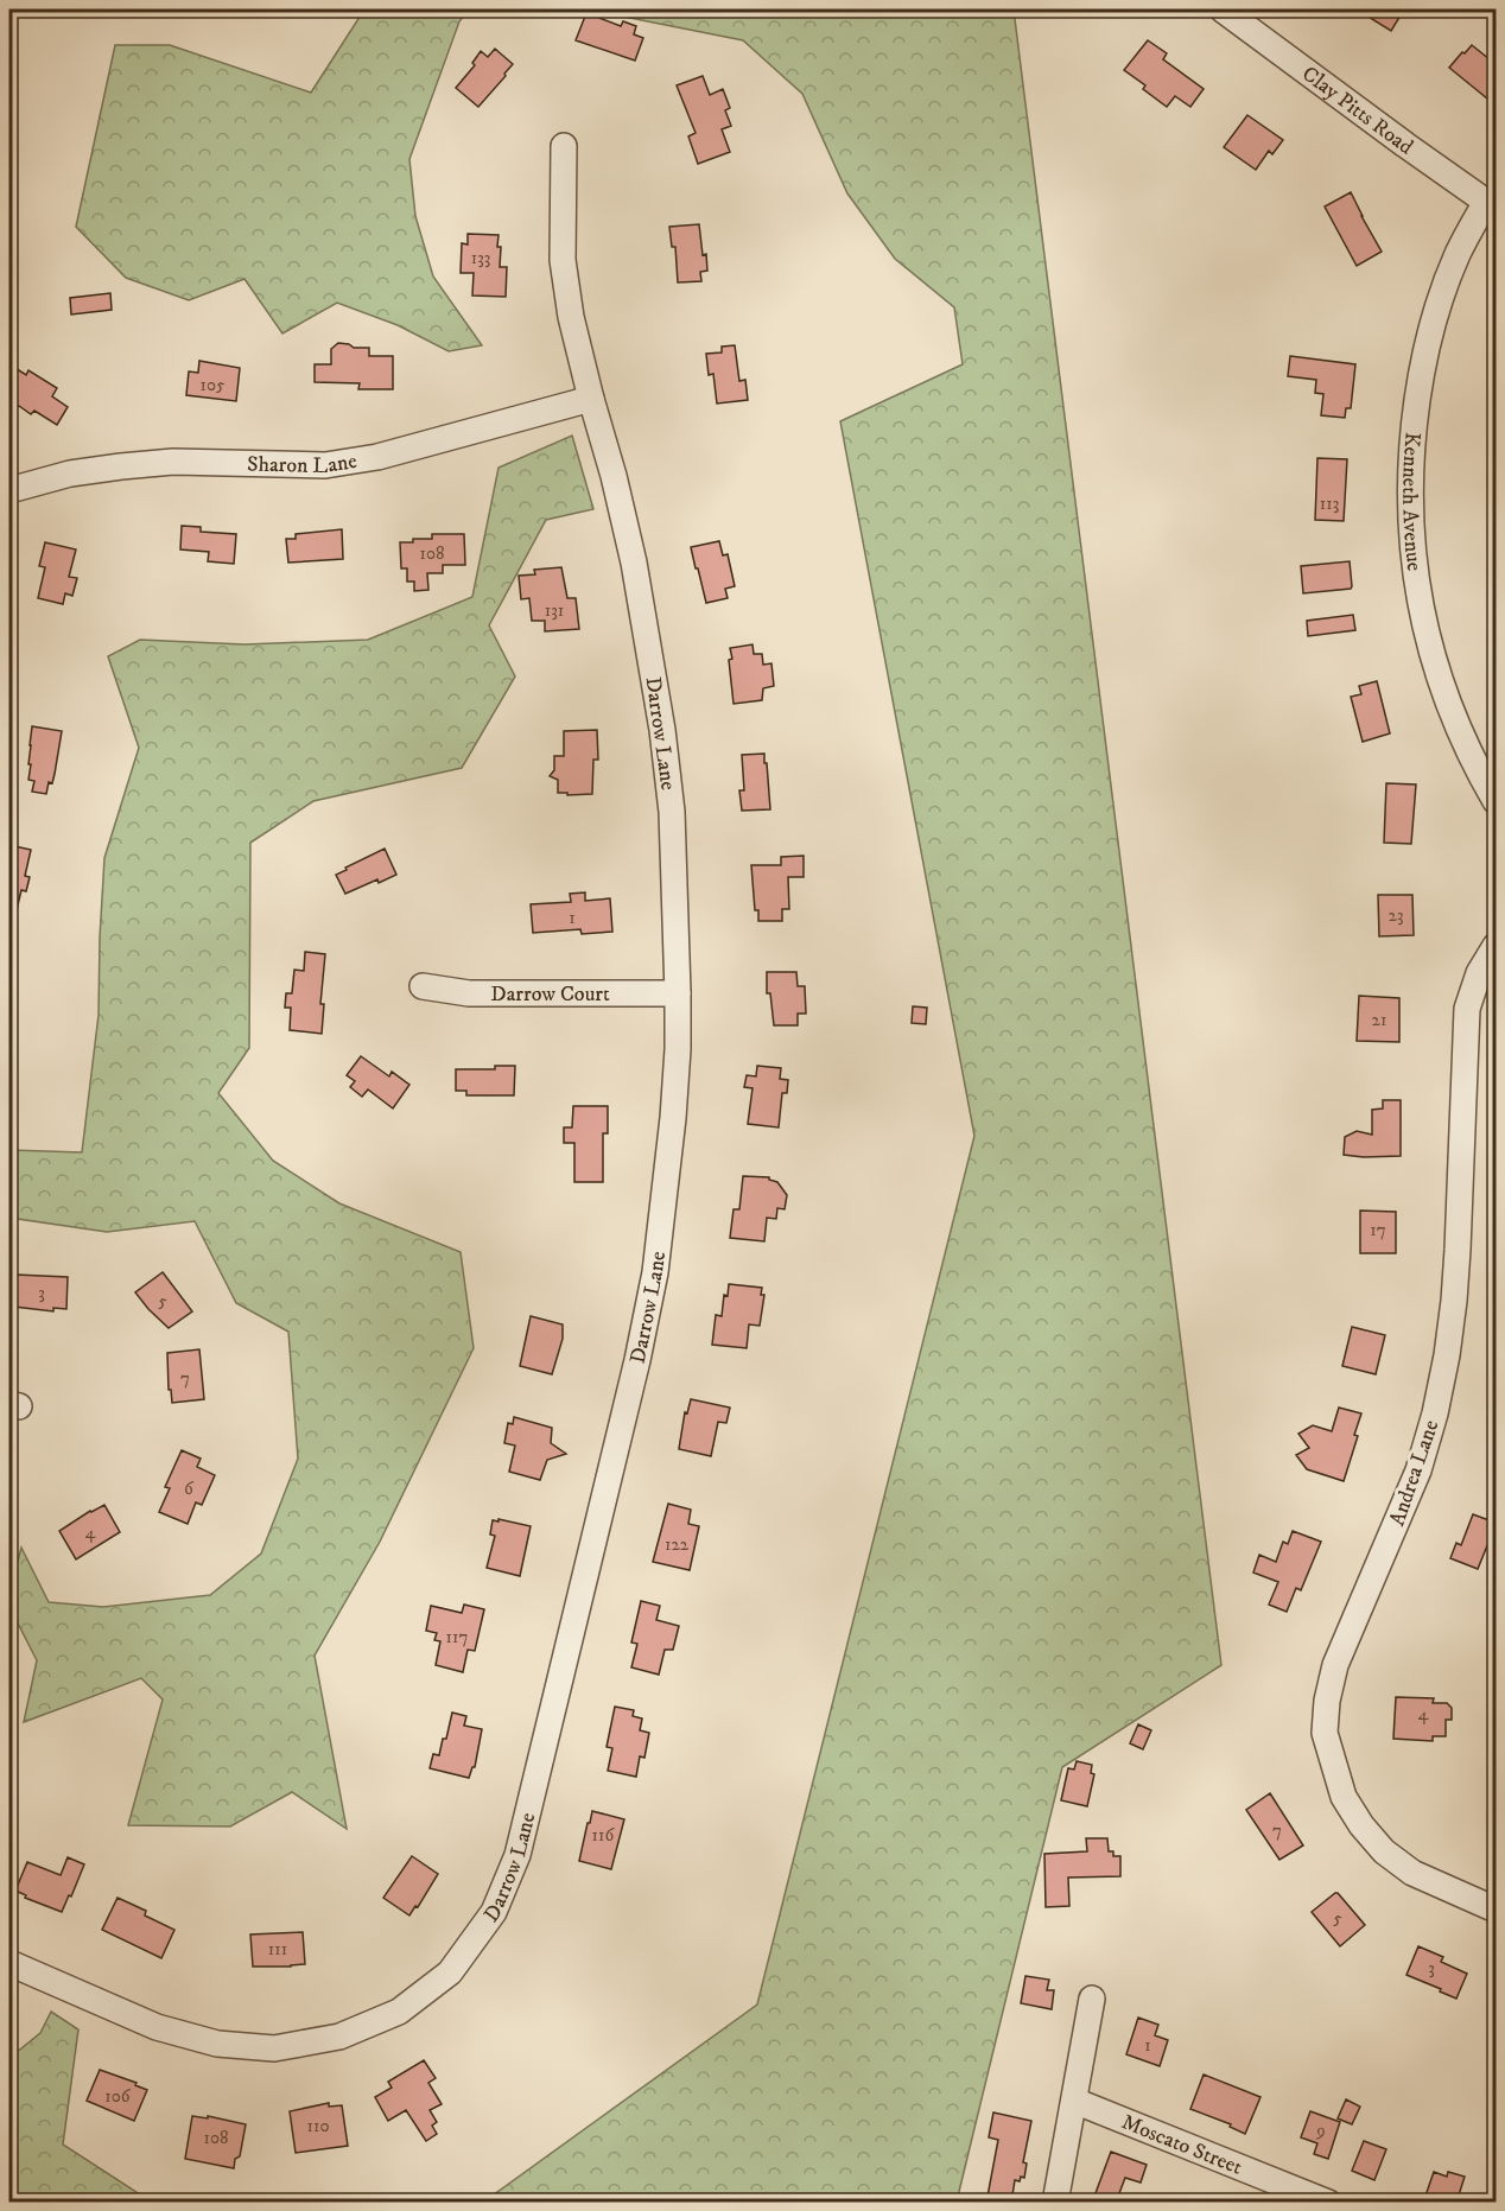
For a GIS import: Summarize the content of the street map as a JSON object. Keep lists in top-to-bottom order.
{
  "streets": {
    "street": [
      "Clay Pitts Road",
      "Sharon Lane",
      "Kenneth Avenue",
      "Darrow Lane",
      "Darrow Court",
      "Andrea Lane",
      "Moscato Street"
    ]
  },
  "crossings": [
    ["Clay Pitts Road", "Kenneth Avenue"],
    ["Sharon Lane", "Darrow Lane"],
    ["Darrow Lane", "Darrow Court"]
  ],
  "house_numbers": [
    "133",
    "105",
    "113",
    "108",
    "131",
    "23",
    "1",
    "21",
    "17",
    "3",
    "5",
    "7",
    "6",
    "4",
    "122",
    "117",
    "4",
    "7",
    "116",
    "5",
    "111",
    "3",
    "1",
    "106",
    "110",
    "9",
    "108"
  ]
}
